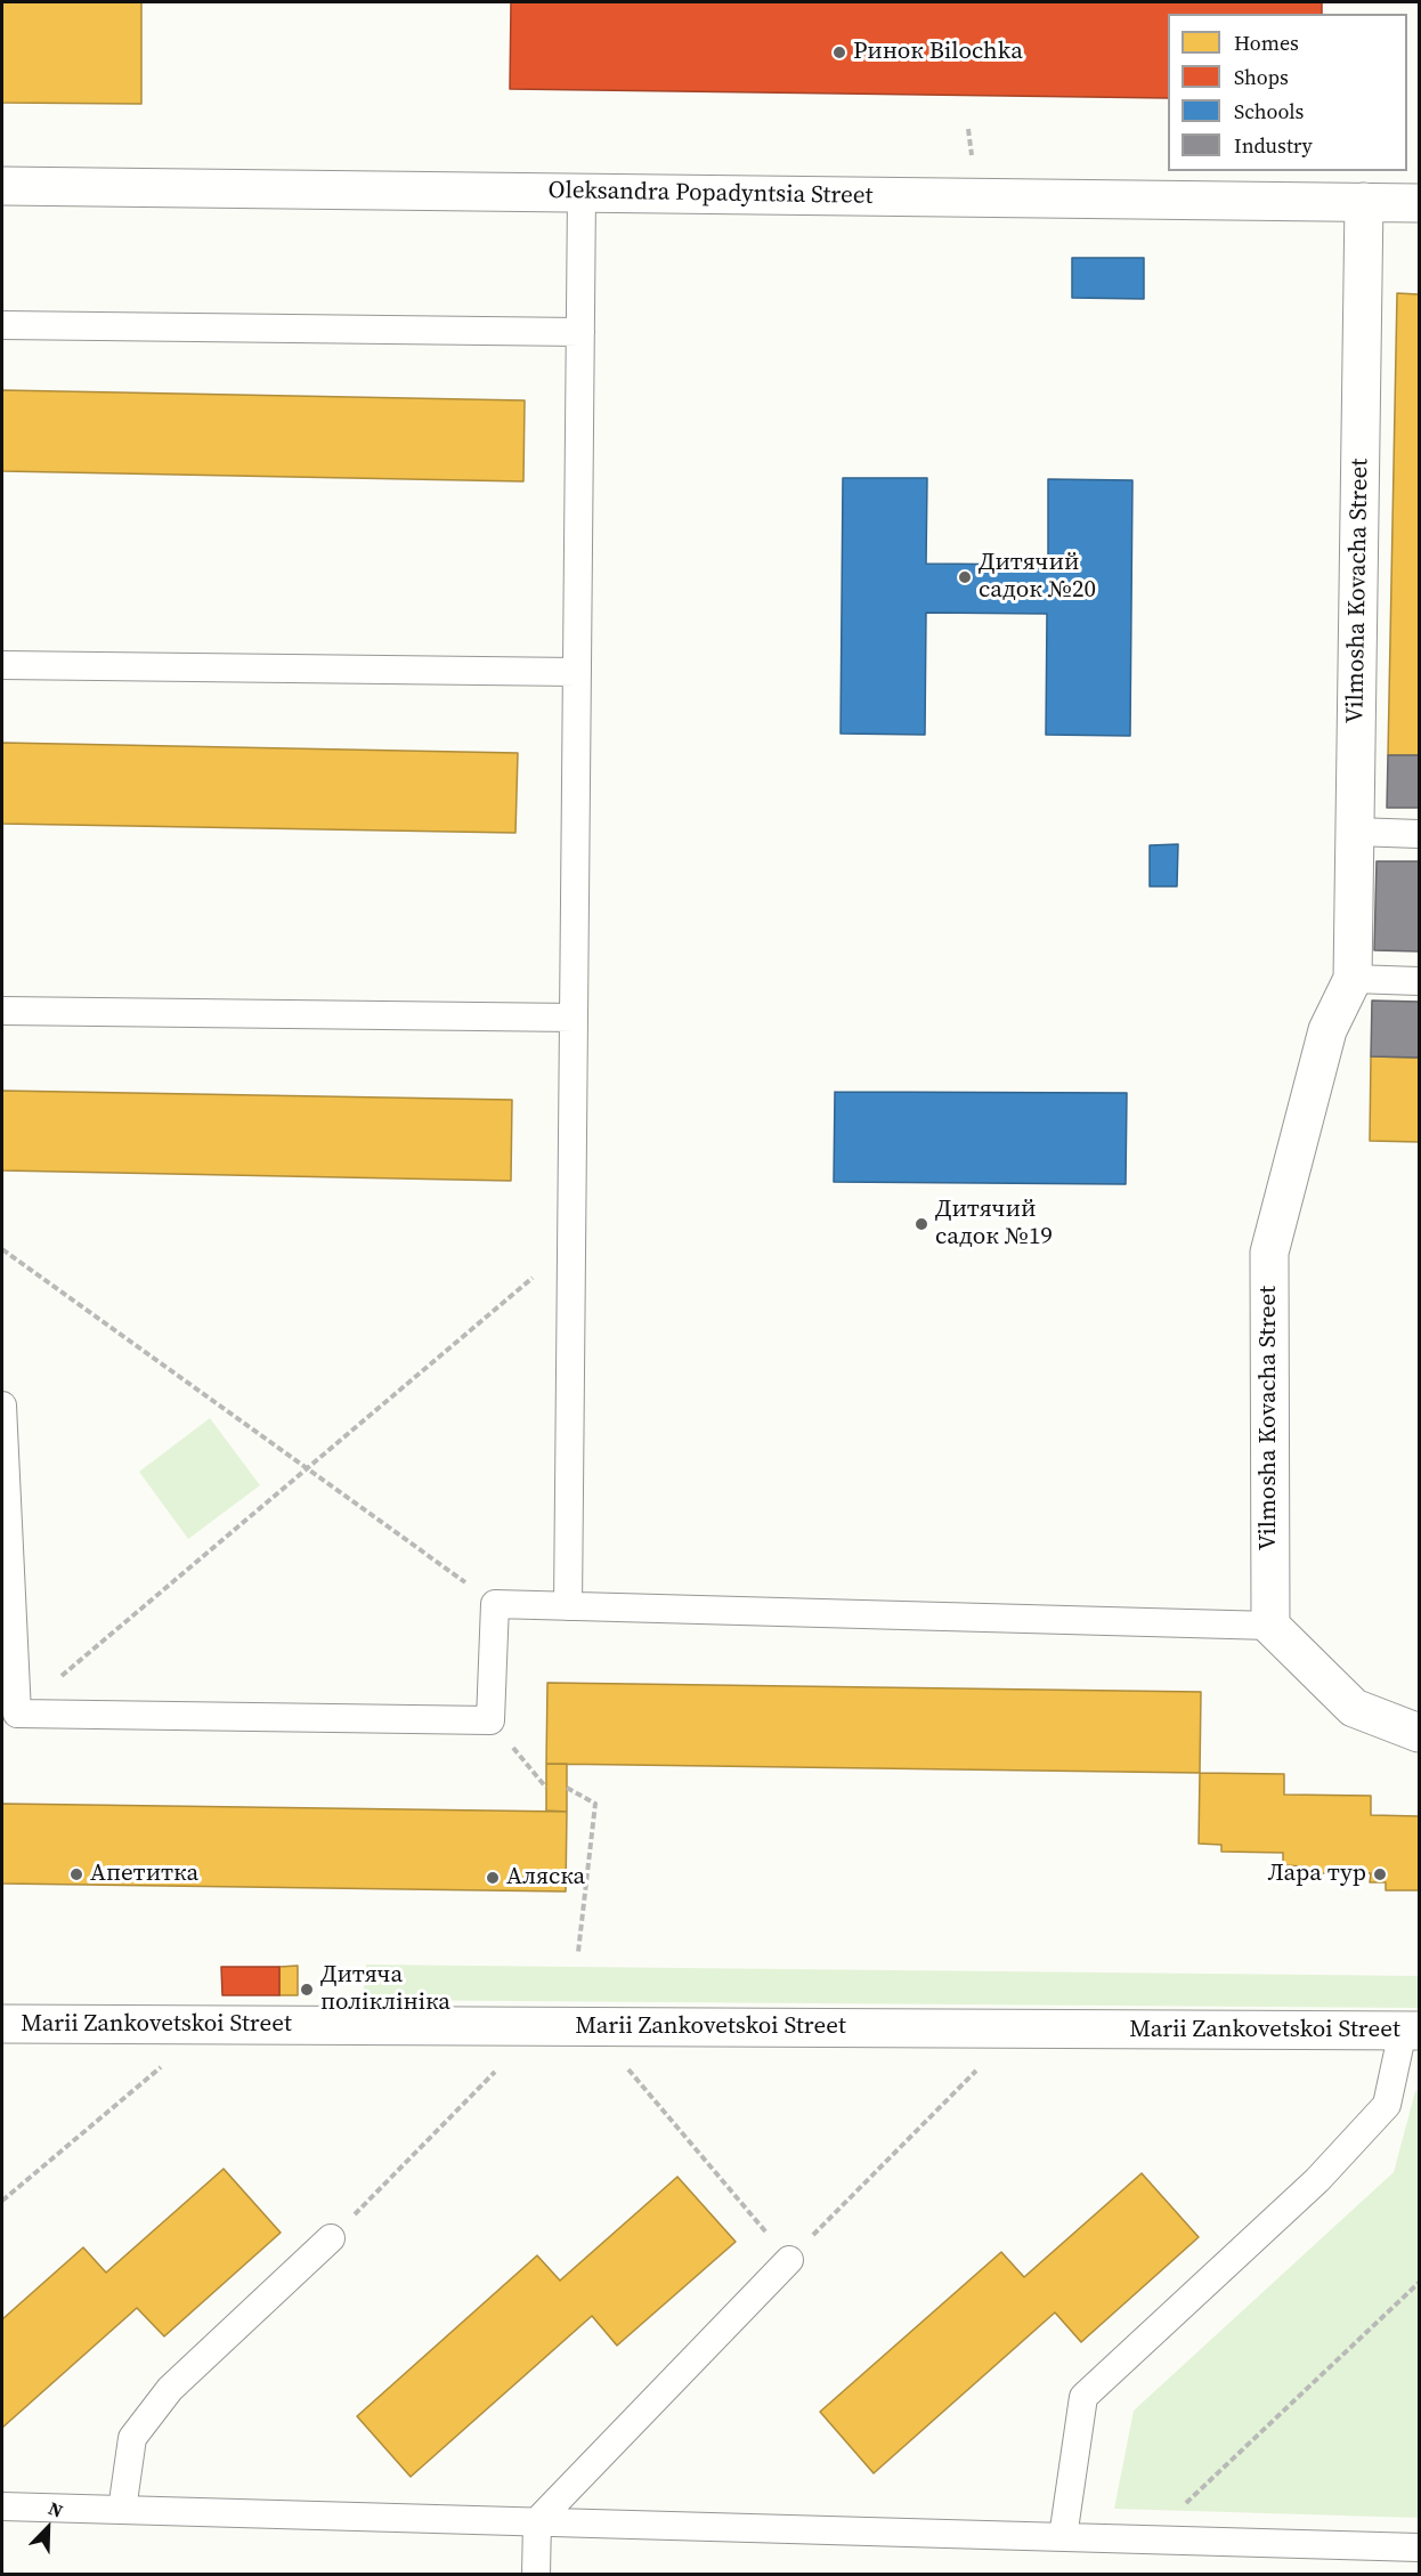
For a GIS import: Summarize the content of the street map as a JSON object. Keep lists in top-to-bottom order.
{
  "streets": {
    "street": ["Oleksandra Popadyntsia Street", "Vilmosha Kovacha Street", "Marii Zankovetskoi Street"]
  },
  "crossings": [
    ["Oleksandra Popadyntsia Street", "Vilmosha Kovacha Street"]
  ],
  "places": [
    "Ринок Bilochka",
    "Дитячий садок №20",
    "Дитячий садок №19",
    "Апетитка",
    "Лара тур",
    "Аляска",
    "Дитяча поліклініка"
  ],
  "legend": [
    "Homes",
    "Shops",
    "Schools",
    "Industry"
  ],
  "north": "top right"
}
